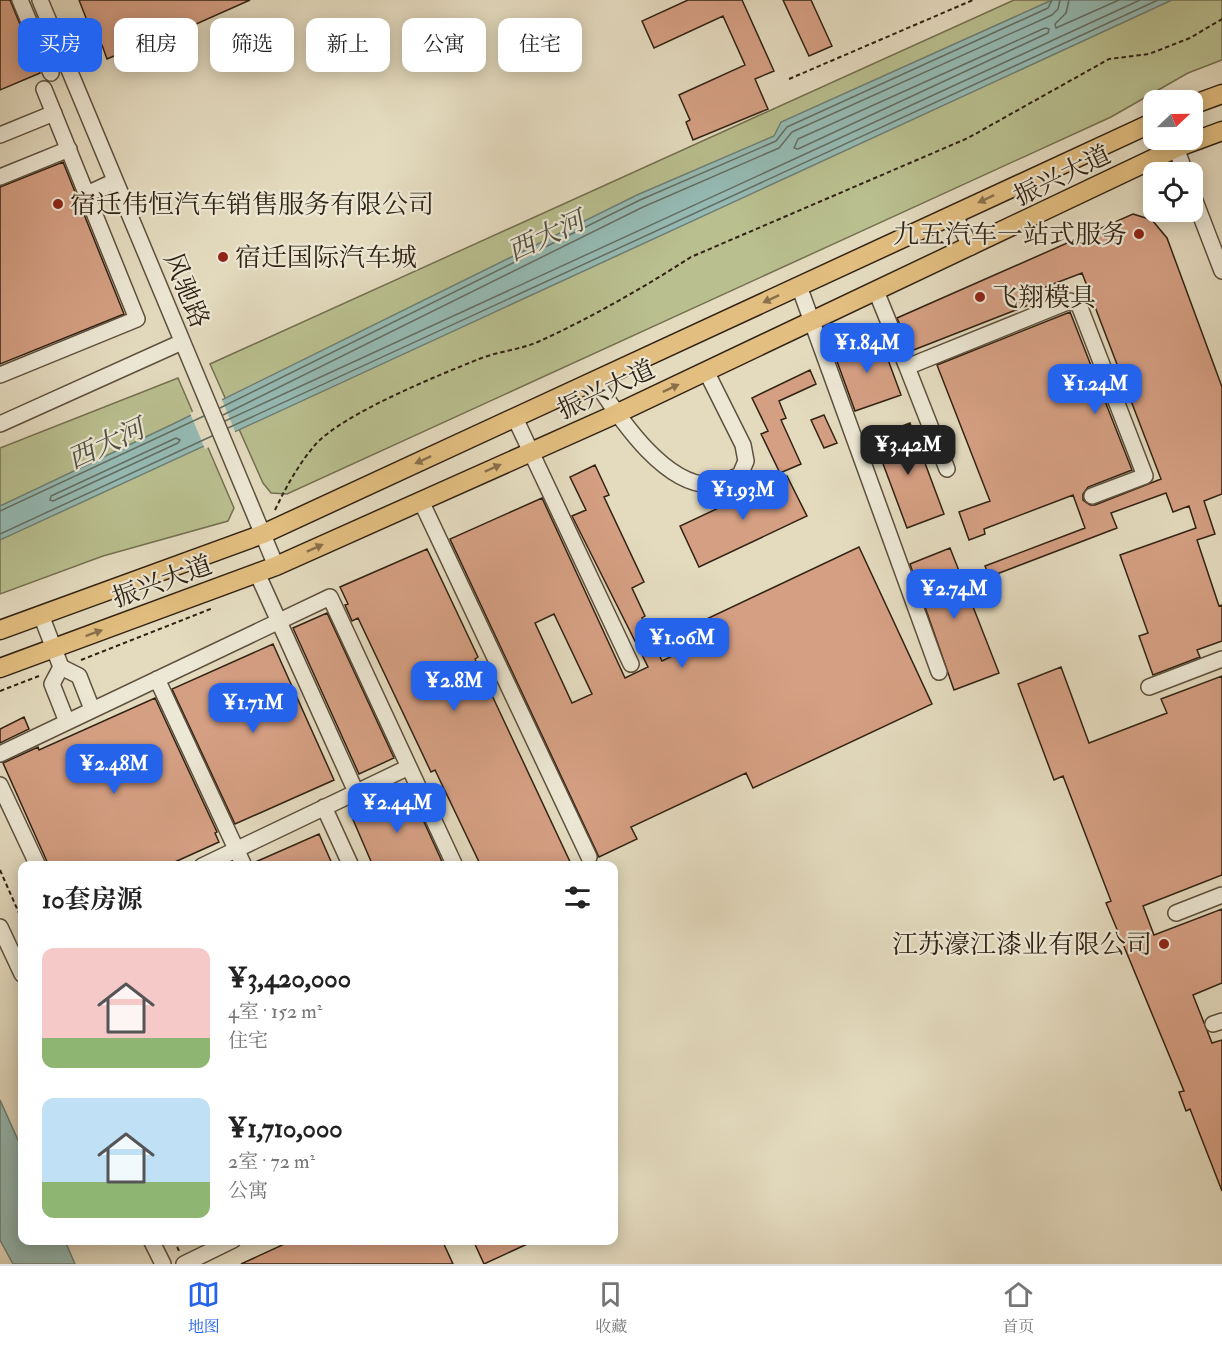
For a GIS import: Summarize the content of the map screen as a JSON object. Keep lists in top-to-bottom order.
{
  "streets": {
    "main road": ["振兴大道"],
    "street": ["风驰路"]
  },
  "crossings": [
    ["振兴大道", "风驰路"]
  ],
  "water": ["西大河"],
  "places": [
    "宿迁伟恒汽车销售服务有限公司",
    "九五汽车一站式服务",
    "宿迁国际汽车城",
    "飞翔模具",
    "江苏濠江漆业有限公司"
  ],
  "north": "right",
  "page": {
    "chip": [
      "买房",
      "租房",
      "筛选",
      "新上",
      "公寓",
      "住宅"
    ],
    "price": [
      "¥1.84M",
      "¥1.24M",
      "¥3.42M",
      "¥1.93M",
      "¥2.74M",
      "¥1.06M",
      "¥2.8M",
      "¥1.71M",
      "¥2.48M",
      "¥2.44M"
    ],
    "heading": "10套房源",
    "list": [
      {
        "name": "¥3,420,000",
        "note": "4室 · 152 m² · 住宅"
      },
      {
        "name": "¥1,710,000",
        "note": "2室 · 72 m² · 公寓"
      }
    ],
    "tabs": ["地图", "收藏", "首页"]
  }
}
